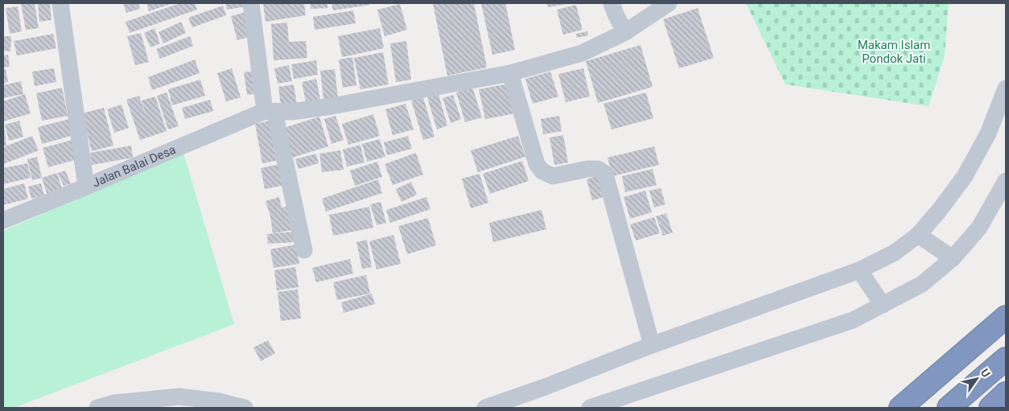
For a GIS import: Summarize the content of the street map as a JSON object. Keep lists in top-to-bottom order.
{
  "streets": {
    "street": ["Jalan Balai Desa"]
  },
  "parks": ["Makam Islam Pondok Jati"],
  "north": "top right"
}
